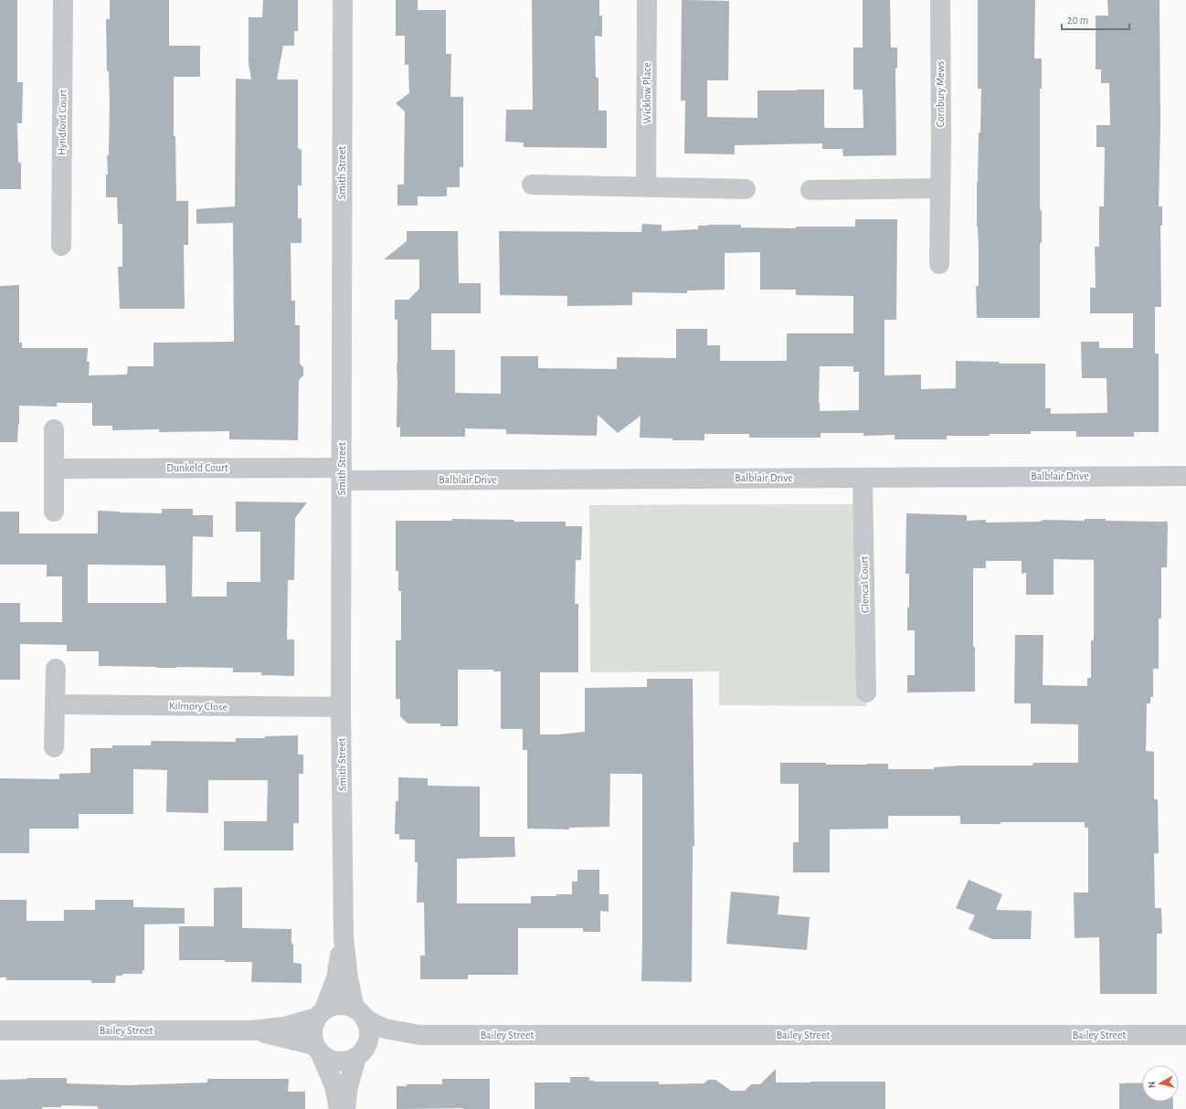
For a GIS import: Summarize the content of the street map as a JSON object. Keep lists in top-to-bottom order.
{
  "streets": {
    "street": [
      "Wicklow Place",
      "Cornbury Mews",
      "Hyndford Court",
      "Smith Street",
      "Dunkeld Court",
      "Balblair Drive",
      "Glencal Court",
      "Kilmory Close",
      "Bailey Street"
    ]
  },
  "crossings": [
    ["Smith Street", "Dunkeld Court"],
    ["Smith Street", "Balblair Drive"],
    ["Smith Street", "Kilmory Close"],
    ["Smith Street", "Bailey Street"],
    ["Dunkeld Court", "Balblair Drive"],
    ["Balblair Drive", "Glencal Court"]
  ],
  "scale_bar": "20 m",
  "north": "left"
}
